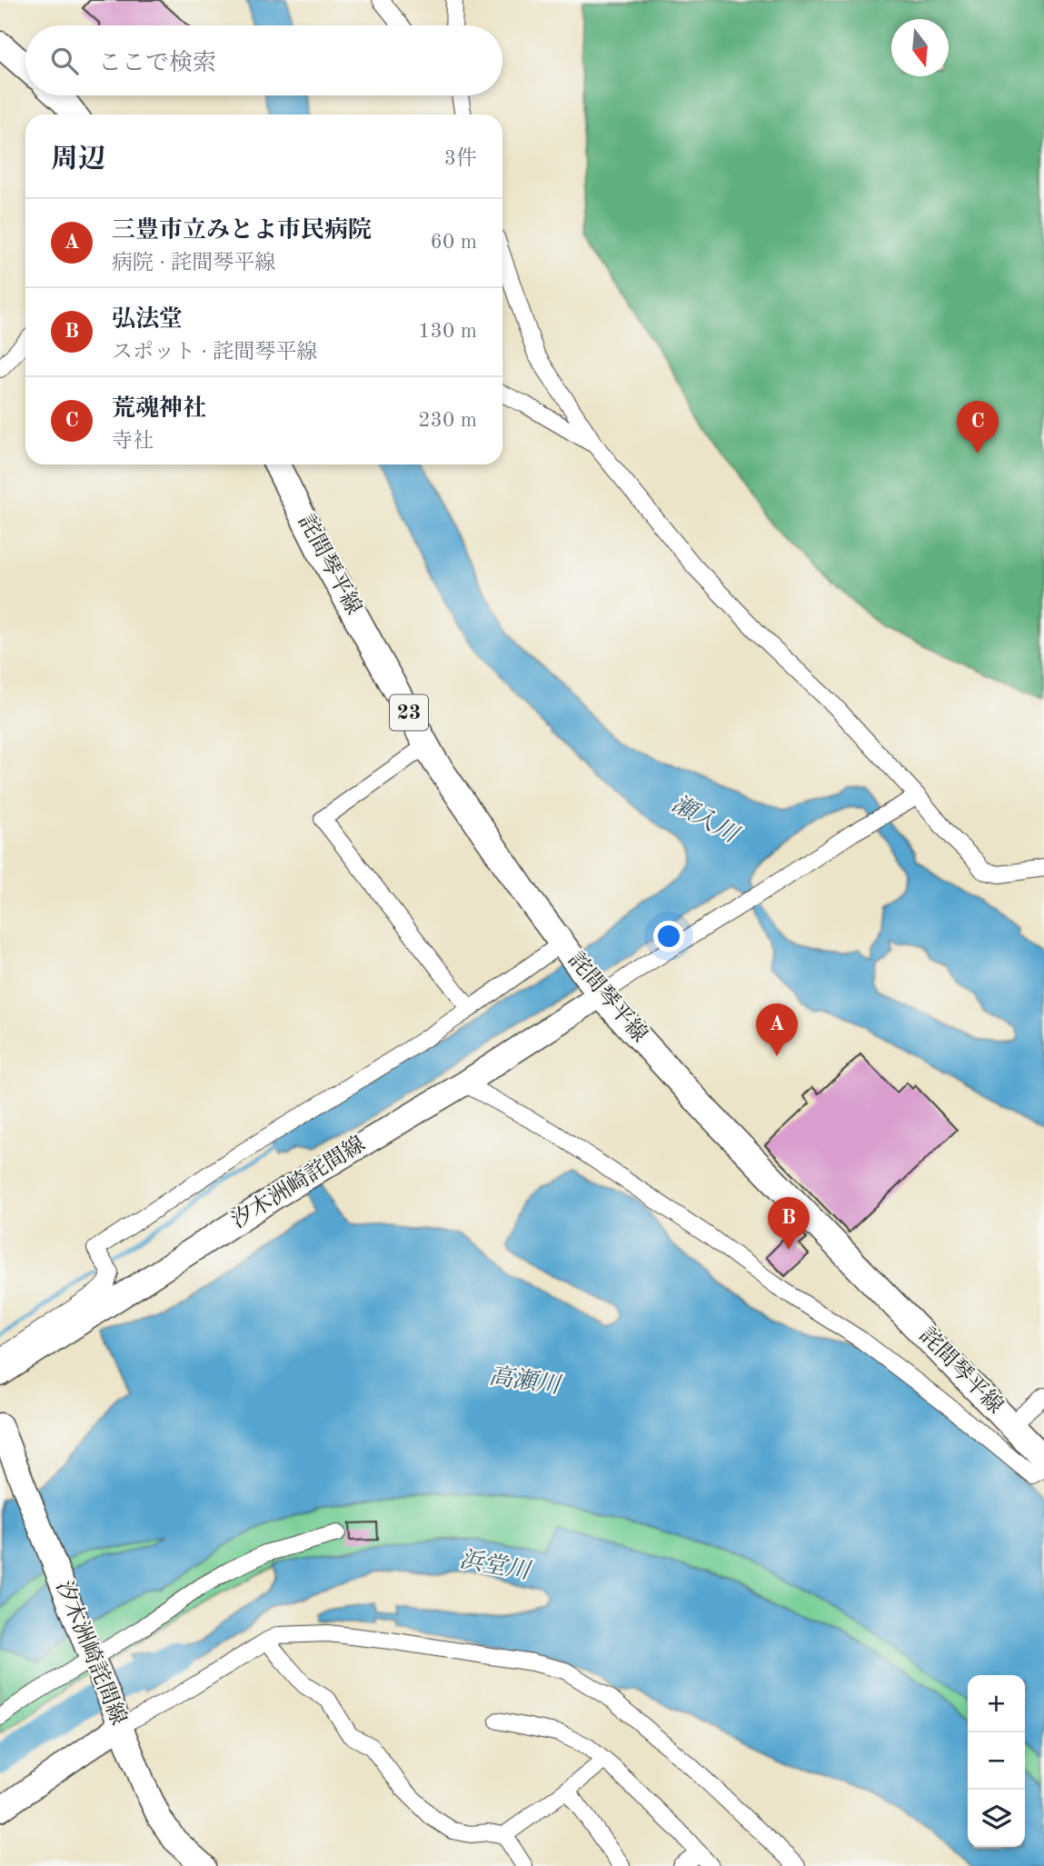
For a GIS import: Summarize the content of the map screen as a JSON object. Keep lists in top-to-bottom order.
{
  "streets": {
    "main road": ["詫間琴平線", "23", "汐木洲崎詫間線"]
  },
  "crossings": [
    ["詫間琴平線", "汐木洲崎詫間線"]
  ],
  "water": ["瀬入川", "高瀬川", "浜堂川"],
  "north": "bottom",
  "page": {
    "search": "ここで検索",
    "heading": ["周辺", "3件"],
    "list": [
      {
        "mark": "A",
        "name": "三豊市立みとよ市民病院",
        "note": "病院 · 詫間琴平線",
        "value": "60 m"
      },
      {
        "mark": "B",
        "name": "弘法堂",
        "note": "スポット · 詫間琴平線",
        "value": "130 m"
      },
      {
        "mark": "C",
        "name": "荒魂神社",
        "note": "寺社",
        "value": "230 m"
      }
    ],
    "pins": ["C", "A", "B"],
    "map_buttons": ["+", "−"]
  }
}
